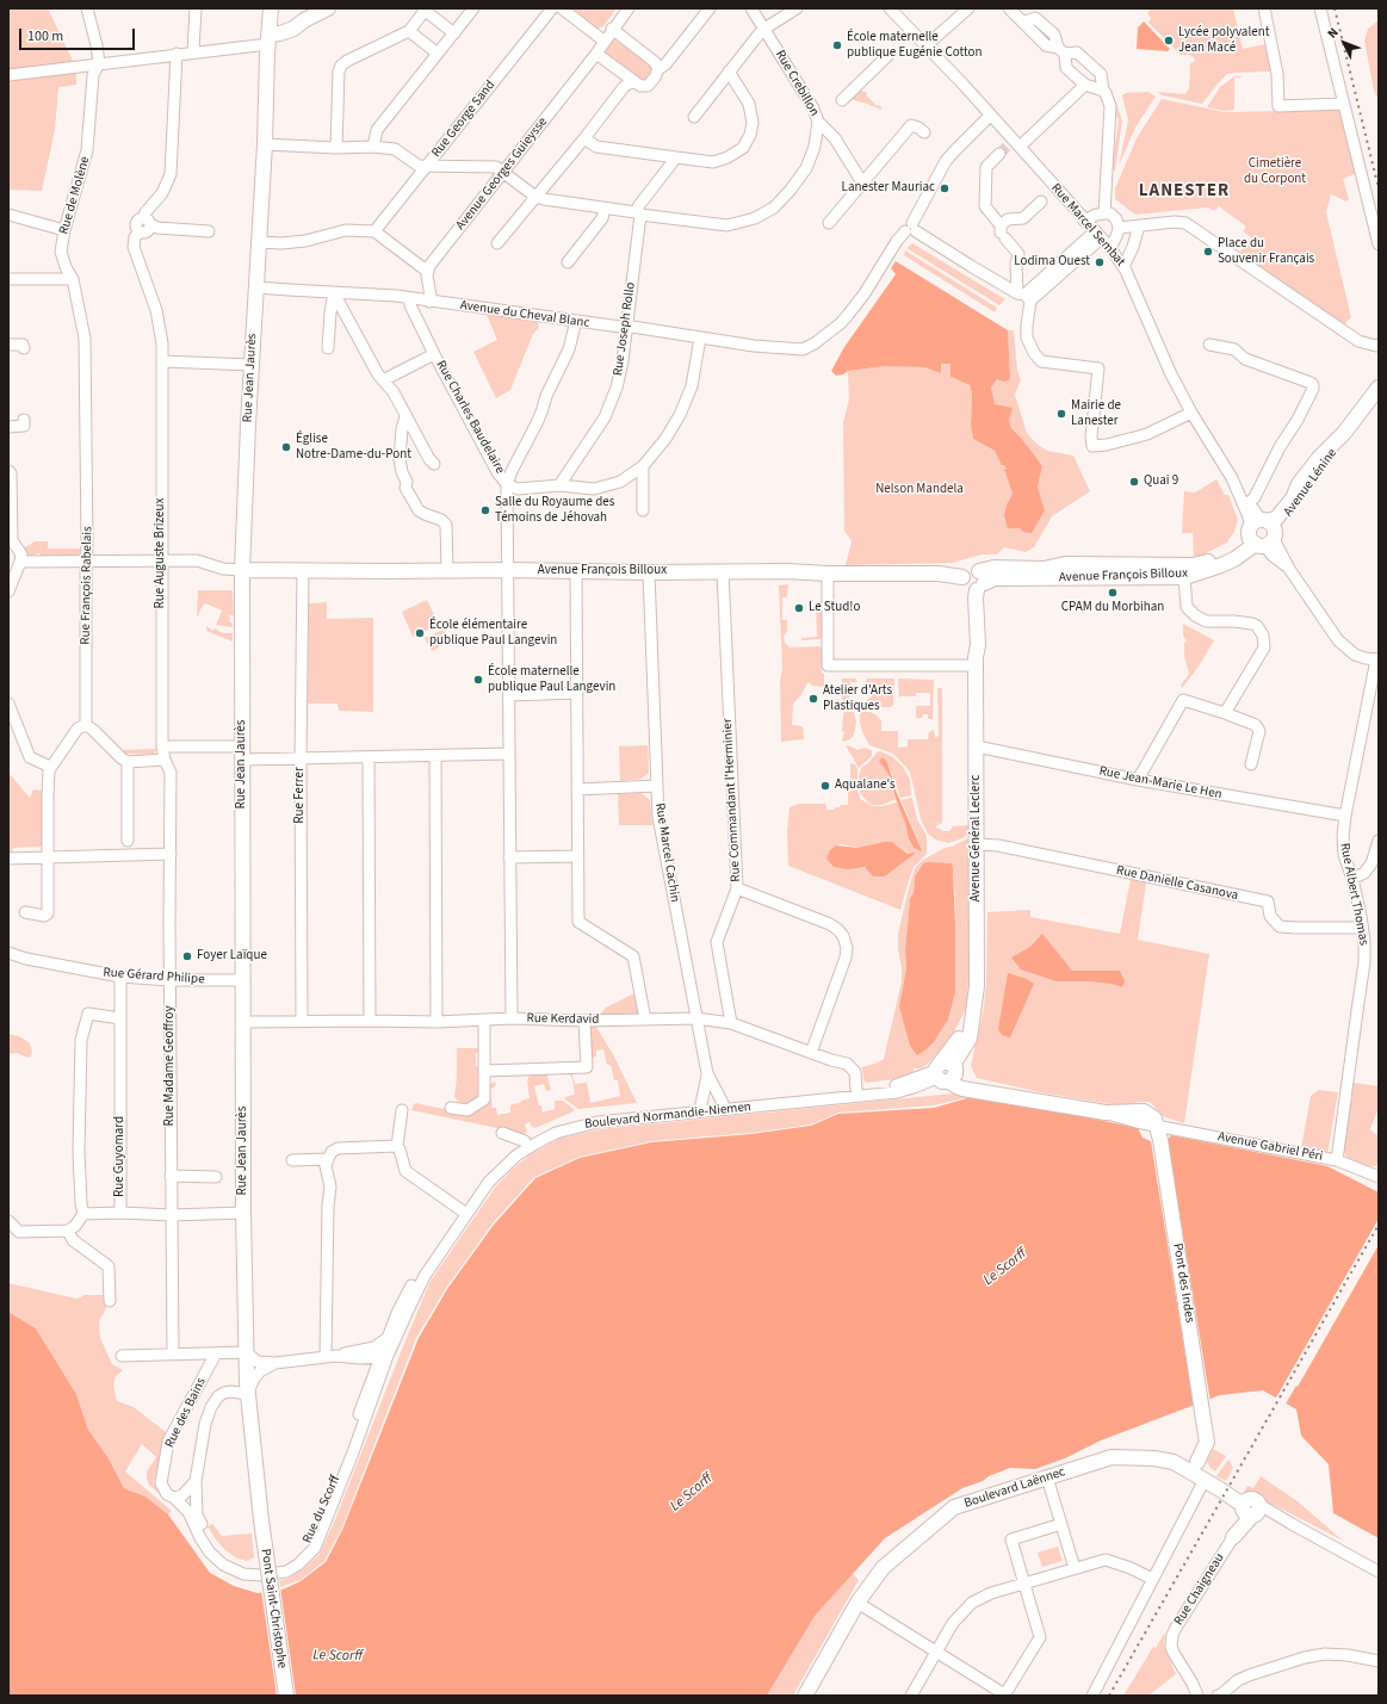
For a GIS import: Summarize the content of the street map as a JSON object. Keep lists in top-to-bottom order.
{
  "streets": {
    "main road": [
      "Rue Jean Jaurès",
      "Avenue Lénine",
      "Avenue François Billoux",
      "Avenue Général Leclerc",
      "Avenue Gabriel Péri",
      "Pont des Indes",
      "Boulevard Laënnec",
      "Rue Chaigneau",
      "Pont Saint-Christophe"
    ],
    "street": [
      "Rue Crebillon",
      "Rue George Sand",
      "Avenue Georges Guieysse",
      "Rue de Molène",
      "Rue Marcel Sembat",
      "Avenue du Cheval Blanc",
      "Rue Joseph Rollo",
      "Rue Charles Baudelaire",
      "Rue Auguste Brizeux",
      "Rue François Rabelais",
      "Rue Jean-Marie Le Hen",
      "Rue Ferrer",
      "Rue Commandant l'Herminier",
      "Rue Marcel Cachin",
      "Rue Danielle Casanova",
      "Rue Albert Thomas",
      "Rue Gérard Philipe",
      "Rue Kerdavid",
      "Rue Madame Geoffroy",
      "Boulevard Normandie-Niemen",
      "Rue Guyomard",
      "Rue des Bains",
      "Rue du Scorff"
    ]
  },
  "crossings": [
    ["Rue Crebillon", "Rue Joseph Rollo"],
    ["Rue de Molène", "Rue François Rabelais"],
    ["Rue Marcel Sembat", "Avenue Lénine"],
    ["Rue Marcel Sembat", "Avenue François Billoux"],
    ["Rue Marcel Sembat", "Rue Albert Thomas"],
    ["Avenue du Cheval Blanc", "Rue Joseph Rollo"],
    ["Avenue du Cheval Blanc", "Rue Jean Jaurès"],
    ["Avenue du Cheval Blanc", "Rue Charles Baudelaire"],
    ["Rue Jean Jaurès", "Avenue François Billoux"],
    ["Rue Jean Jaurès", "Rue Gérard Philipe"],
    ["Rue Jean Jaurès", "Rue Kerdavid"],
    ["Rue Jean Jaurès", "Rue Guyomard"],
    ["Rue Jean Jaurès", "Rue du Scorff"],
    ["Rue Jean Jaurès", "Pont Saint-Christophe"],
    ["Rue Charles Baudelaire", "Avenue François Billoux"],
    ["Rue Charles Baudelaire", "Rue Kerdavid"],
    ["Avenue Lénine", "Avenue François Billoux"],
    ["Rue Auguste Brizeux", "Rue Madame Geoffroy"],
    ["Avenue François Billoux", "Rue Ferrer"],
    ["Avenue François Billoux", "Rue Commandant l'Herminier"],
    ["Avenue François Billoux", "Avenue Général Leclerc"],
    ["Avenue François Billoux", "Rue Marcel Cachin"],
    ["Rue Jean-Marie Le Hen", "Avenue Général Leclerc"],
    ["Rue Jean-Marie Le Hen", "Rue Albert Thomas"],
    ["Rue Ferrer", "Rue Kerdavid"],
    ["Rue Commandant l'Herminier", "Rue Kerdavid"],
    ["Avenue Général Leclerc", "Rue Danielle Casanova"],
    ["Avenue Général Leclerc", "Boulevard Normandie-Niemen"],
    ["Avenue Général Leclerc", "Avenue Gabriel Péri"],
    ["Rue Marcel Cachin", "Rue Kerdavid"],
    ["Rue Marcel Cachin", "Boulevard Normandie-Niemen"],
    ["Rue Danielle Casanova", "Rue Albert Thomas"],
    ["Rue Albert Thomas", "Avenue Gabriel Péri"],
    ["Rue Gérard Philipe", "Rue Madame Geoffroy"],
    ["Rue Gérard Philipe", "Rue Guyomard"],
    ["Rue Kerdavid", "Boulevard Normandie-Niemen"],
    ["Rue Madame Geoffroy", "Rue Guyomard"],
    ["Boulevard Normandie-Niemen", "Avenue Gabriel Péri"],
    ["Boulevard Normandie-Niemen", "Rue du Scorff"],
    ["Avenue Gabriel Péri", "Pont des Indes"],
    ["Pont des Indes", "Boulevard Laënnec"],
    ["Rue des Bains", "Rue du Scorff"]
  ],
  "districts": ["LANESTER"],
  "water": ["Le Scorff"],
  "parks": ["Cimetière du Corpont", "Nelson Mandela"],
  "places": [
    "Lycée polyvalent Jean Macé",
    "École maternelle publique Eugénie Cotton",
    "Lanester Mauriac",
    "Place du Souvenir Français",
    "Lodima Ouest",
    "Mairie de Lanester",
    "Église Notre-Dame-du-Pont",
    "Quai 9",
    "Salle du Royaume des Témoins de Jéhovah",
    "CPAM du Morbihan",
    "Le Stud!o",
    "École élémentaire publique Paul Langevin",
    "École maternelle publique Paul Langevin",
    "Atelier d'Arts Plastiques",
    "Aqualane's",
    "Foyer Laïque"
  ],
  "scale_bar": "100 m",
  "north": "top left"
}
